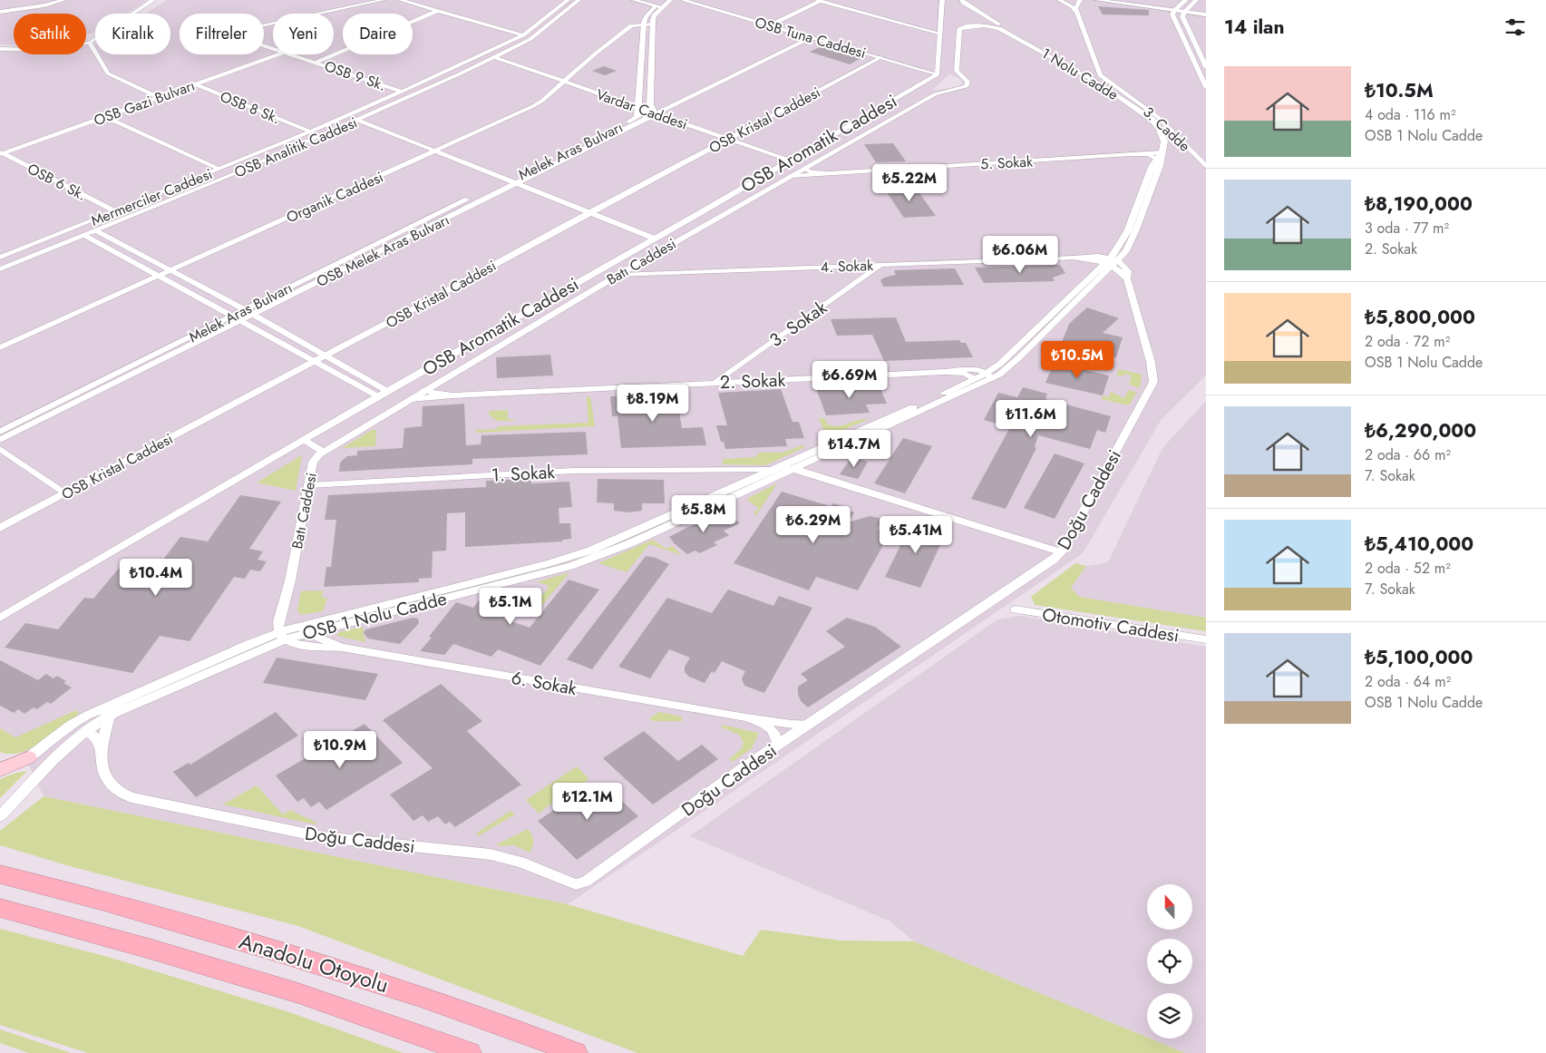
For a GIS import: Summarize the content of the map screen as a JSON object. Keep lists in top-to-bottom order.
{
  "streets": {
    "highway": ["Anadolu Otoyolu"],
    "main road": ["OSB 1 Nolu Cadde"],
    "street": [
      "OSB Tuna Caddesi",
      "1 Nolu Cadde",
      "OSB 9 Sk.",
      "OSB Gazi Bulvarı",
      "OSB 8 Sk.",
      "Vardar Caddesi",
      "OSB Kristal Caddesi",
      "3. Cadde",
      "OSB Aromatik Caddesi",
      "OSB Analitik Caddesi",
      "Melek Aras Bulvarı",
      "5. Sokak",
      "OSB 6 Sk.",
      "Mermerciler Caddesi",
      "Organik Caddesi",
      "OSB Melek Aras Bulvarı",
      "Batı Caddesi",
      "4. Sokak",
      "3. Sokak",
      "2. Sokak",
      "1. Sokak",
      "Doğu Caddesi",
      "Otomotiv Caddesi",
      "6. Sokak"
    ]
  },
  "crossings": [
    ["OSB Tuna Caddesi", "OSB Kristal Caddesi"],
    ["OSB Tuna Caddesi", "OSB Aromatik Caddesi"],
    ["1 Nolu Cadde", "5. Sokak"],
    ["1 Nolu Cadde", "Batı Caddesi"],
    ["1 Nolu Cadde", "OSB 1 Nolu Cadde"],
    ["OSB 9 Sk.", "Mermerciler Caddesi"],
    ["OSB Gazi Bulvarı", "OSB 8 Sk."],
    ["OSB Gazi Bulvarı", "OSB 6 Sk."],
    ["OSB 8 Sk.", "Mermerciler Caddesi"],
    ["Vardar Caddesi", "OSB Kristal Caddesi"],
    ["Vardar Caddesi", "OSB Aromatik Caddesi"],
    ["Vardar Caddesi", "OSB Analitik Caddesi"],
    ["Vardar Caddesi", "Melek Aras Bulvarı"],
    ["Vardar Caddesi", "Organik Caddesi"],
    ["Vardar Caddesi", "OSB Melek Aras Bulvarı"],
    ["Melek Aras Bulvarı", "Organik Caddesi"],
    ["Melek Aras Bulvarı", "OSB Melek Aras Bulvarı"],
    ["5. Sokak", "Batı Caddesi"],
    ["5. Sokak", "OSB 1 Nolu Cadde"],
    ["OSB 6 Sk.", "Mermerciler Caddesi"],
    ["Batı Caddesi", "4. Sokak"],
    ["Batı Caddesi", "2. Sokak"],
    ["Batı Caddesi", "1. Sokak"],
    ["Batı Caddesi", "OSB 1 Nolu Cadde"],
    ["Batı Caddesi", "6. Sokak"],
    ["4. Sokak", "3. Sokak"],
    ["3. Sokak", "2. Sokak"],
    ["2. Sokak", "OSB 1 Nolu Cadde"],
    ["1. Sokak", "OSB 1 Nolu Cadde"],
    ["Doğu Caddesi", "OSB 1 Nolu Cadde"],
    ["Doğu Caddesi", "6. Sokak"],
    ["OSB 1 Nolu Cadde", "6. Sokak"]
  ],
  "north": "top",
  "page": {
    "heading": "14 ilan",
    "chip": [
      "Satılık",
      "Kiralık",
      "Filtreler",
      "Yeni",
      "Daire"
    ],
    "list": [
      {
        "name": "₺10.5M",
        "note": "4 oda · 116 m² · OSB 1 Nolu Cadde"
      },
      {
        "name": "₺8,190,000",
        "note": "3 oda · 77 m² · 2. Sokak"
      },
      {
        "name": "₺5,800,000",
        "note": "2 oda · 72 m² · OSB 1 Nolu Cadde"
      },
      {
        "name": "₺6,290,000",
        "note": "2 oda · 66 m² · 7. Sokak"
      },
      {
        "name": "₺5,410,000",
        "note": "2 oda · 52 m² · 7. Sokak"
      },
      {
        "name": "₺5,100,000",
        "note": "2 oda · 64 m² · OSB 1 Nolu Cadde"
      }
    ],
    "price": [
      "₺5.22M",
      "₺6.06M",
      "₺10.5M",
      "₺6.69M",
      "₺8.19M",
      "₺11.6M",
      "₺14.7M",
      "₺5.8M",
      "₺6.29M",
      "₺5.41M",
      "₺10.4M",
      "₺5.1M",
      "₺10.9M",
      "₺12.1M"
    ]
  }
}
